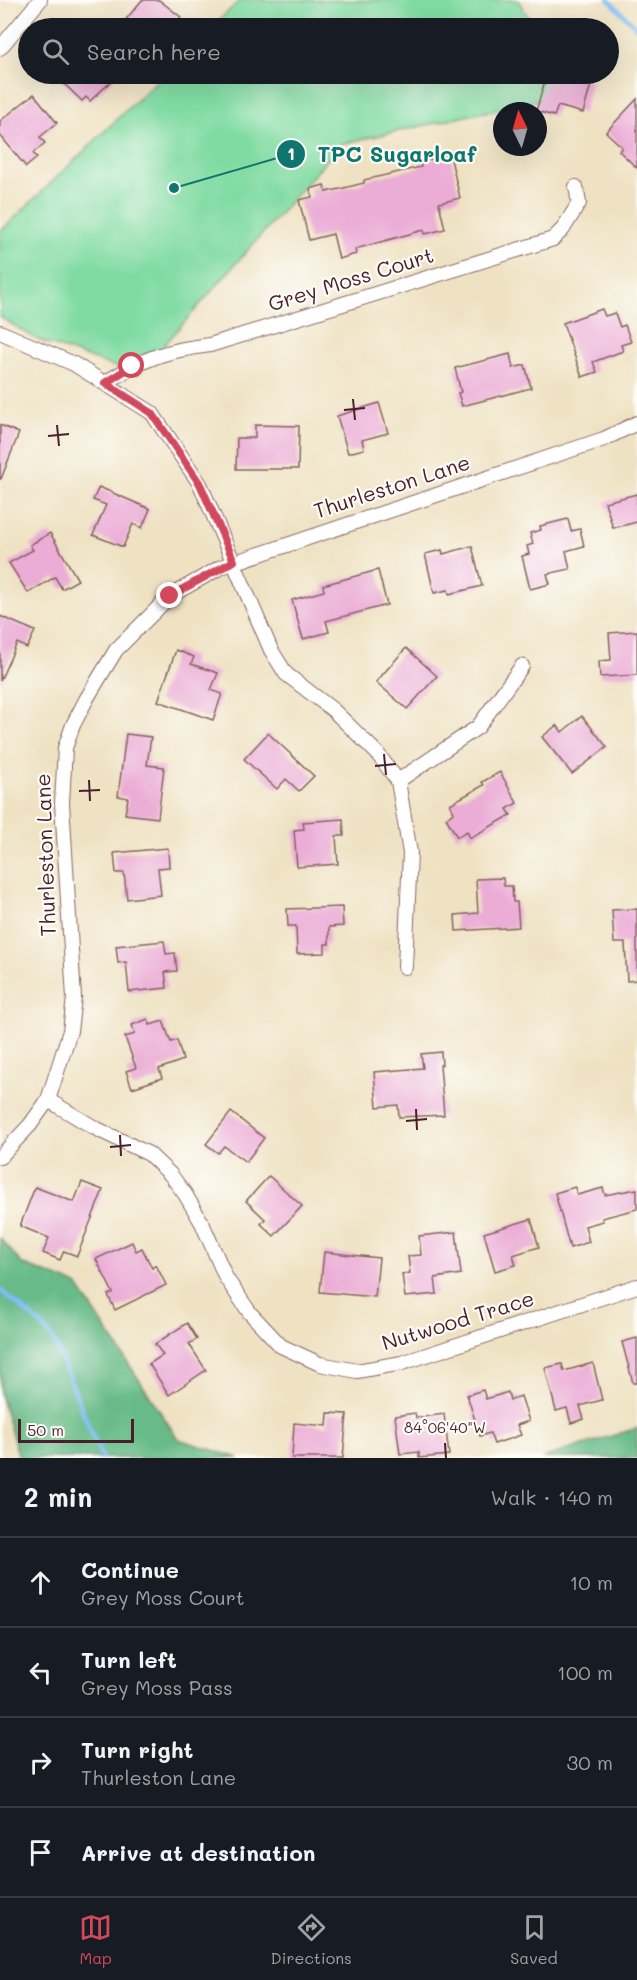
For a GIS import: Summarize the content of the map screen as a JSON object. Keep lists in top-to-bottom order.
{
  "streets": {
    "street": ["Grey Moss Court", "Thurleston Lane", "Nutwood Trace"]
  },
  "crossings": [
    ["Thurleston Lane", "Nutwood Trace"]
  ],
  "places": ["TPC Sugarloaf"],
  "scale_bar": "50 m",
  "north": "top",
  "page": {
    "search": "Search here",
    "scale": "50 m",
    "heading": ["2 min", "Walk · 140 m"],
    "list": [
      ["Continue", "Grey Moss Court", "10 m"],
      ["Turn left", "Grey Moss Pass", "100 m"],
      ["Turn right", "Thurleston Lane", "30 m"],
      "Arrive at destination"
    ],
    "nav": ["Map", "Directions", "Saved"]
  },
  "coordinates": ["84°06'40\"W"]
}
